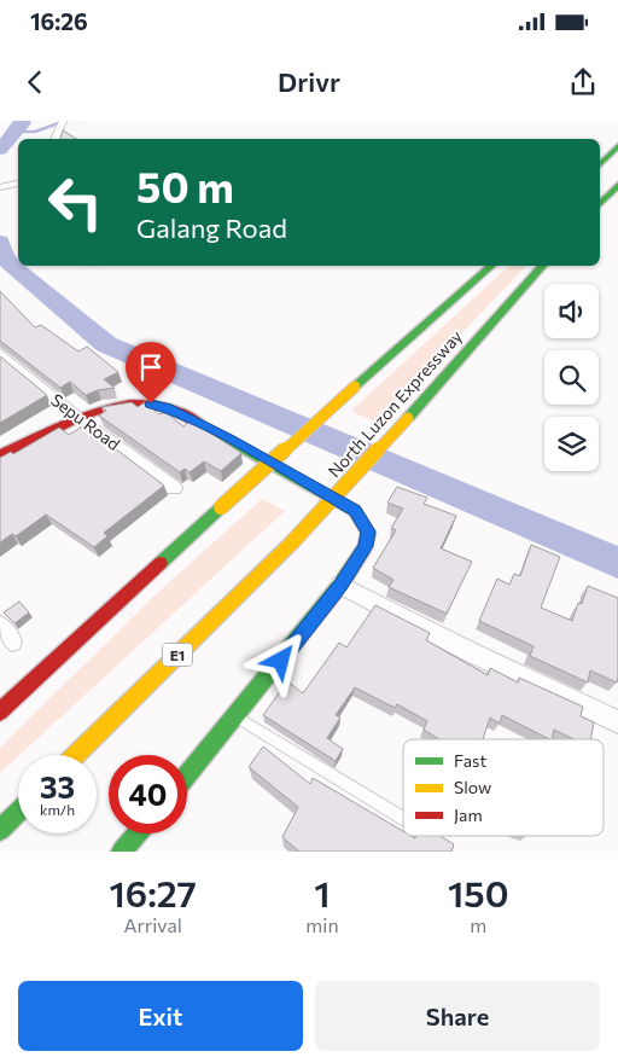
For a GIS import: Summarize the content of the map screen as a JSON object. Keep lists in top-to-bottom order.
{
  "streets": {
    "main road": ["North Luzon Expressway", "E1"],
    "street": ["Sepu Road"]
  },
  "legend": ["Fast", "Slow", "Jam"],
  "page": {
    "status": "16:26",
    "header": "Drivr",
    "turn": ["50 m", "Galang Road"],
    "speed": "33 km/h",
    "limit": "40",
    "eta": [
      "16:27",
      "Arrival",
      "1",
      "min",
      "150",
      "m"
    ],
    "buttons": ["Exit", "Share"]
  }
}
